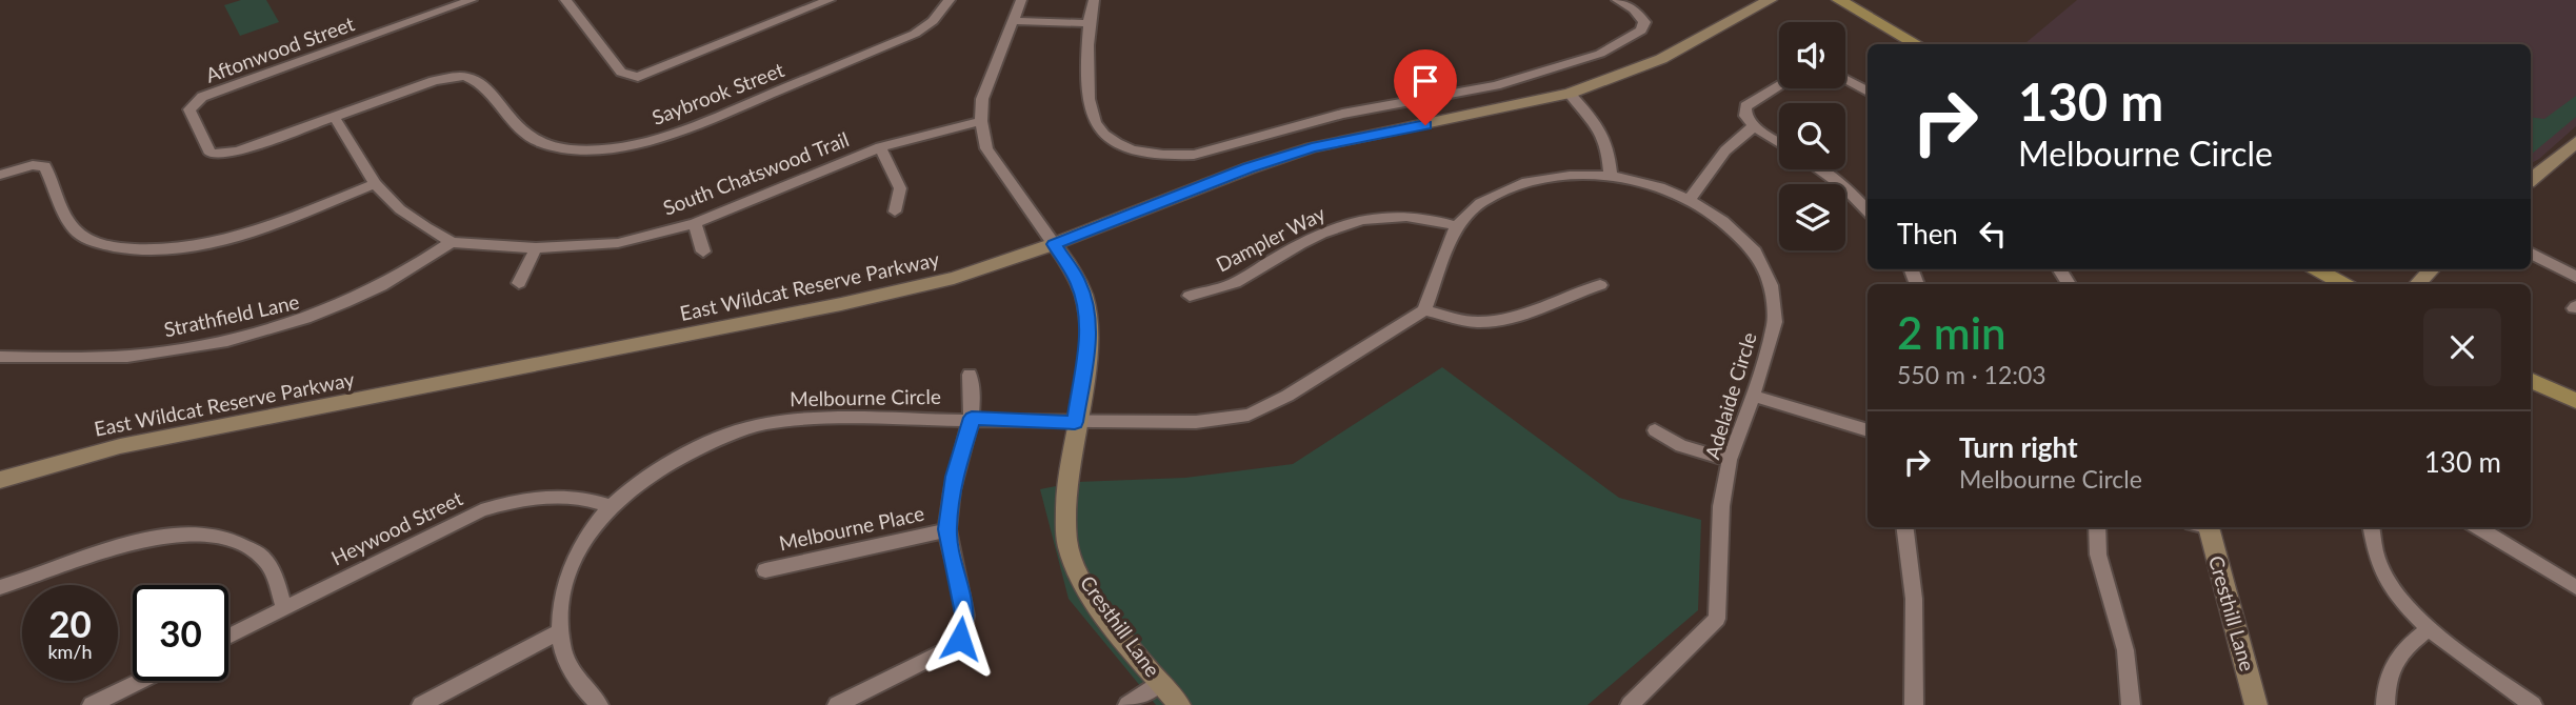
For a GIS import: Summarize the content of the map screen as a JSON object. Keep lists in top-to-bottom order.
{
  "streets": {
    "main road": ["East Wildcat Reserve Parkway", "Cresthill Lane"],
    "street": [
      "Aftonwood Street",
      "Saybrook Street",
      "South Chatswood Trail",
      "Dampler Way",
      "Strathfield Lane",
      "Adelaide Circle",
      "Melbourne Circle",
      "Heywood Street",
      "Melbourne Place"
    ]
  },
  "crossings": [
    ["Aftonwood Street", "Saybrook Street"],
    ["Aftonwood Street", "South Chatswood Trail"],
    ["Saybrook Street", "South Chatswood Trail"],
    ["South Chatswood Trail", "Strathfield Lane"],
    ["Dampler Way", "Adelaide Circle"],
    ["East Wildcat Reserve Parkway", "Cresthill Lane"],
    ["Melbourne Circle", "Heywood Street"],
    ["Melbourne Circle", "Cresthill Lane"]
  ],
  "page": {
    "turn": ["130 m", "Melbourne Circle"],
    "then": "Then",
    "heading": ["2 min", "550 m · 12:03"],
    "list": [
      {
        "name": "Turn right",
        "note": "Melbourne Circle",
        "value": "130 m"
      }
    ],
    "speed": "20 km/h",
    "limit": "30"
  }
}
